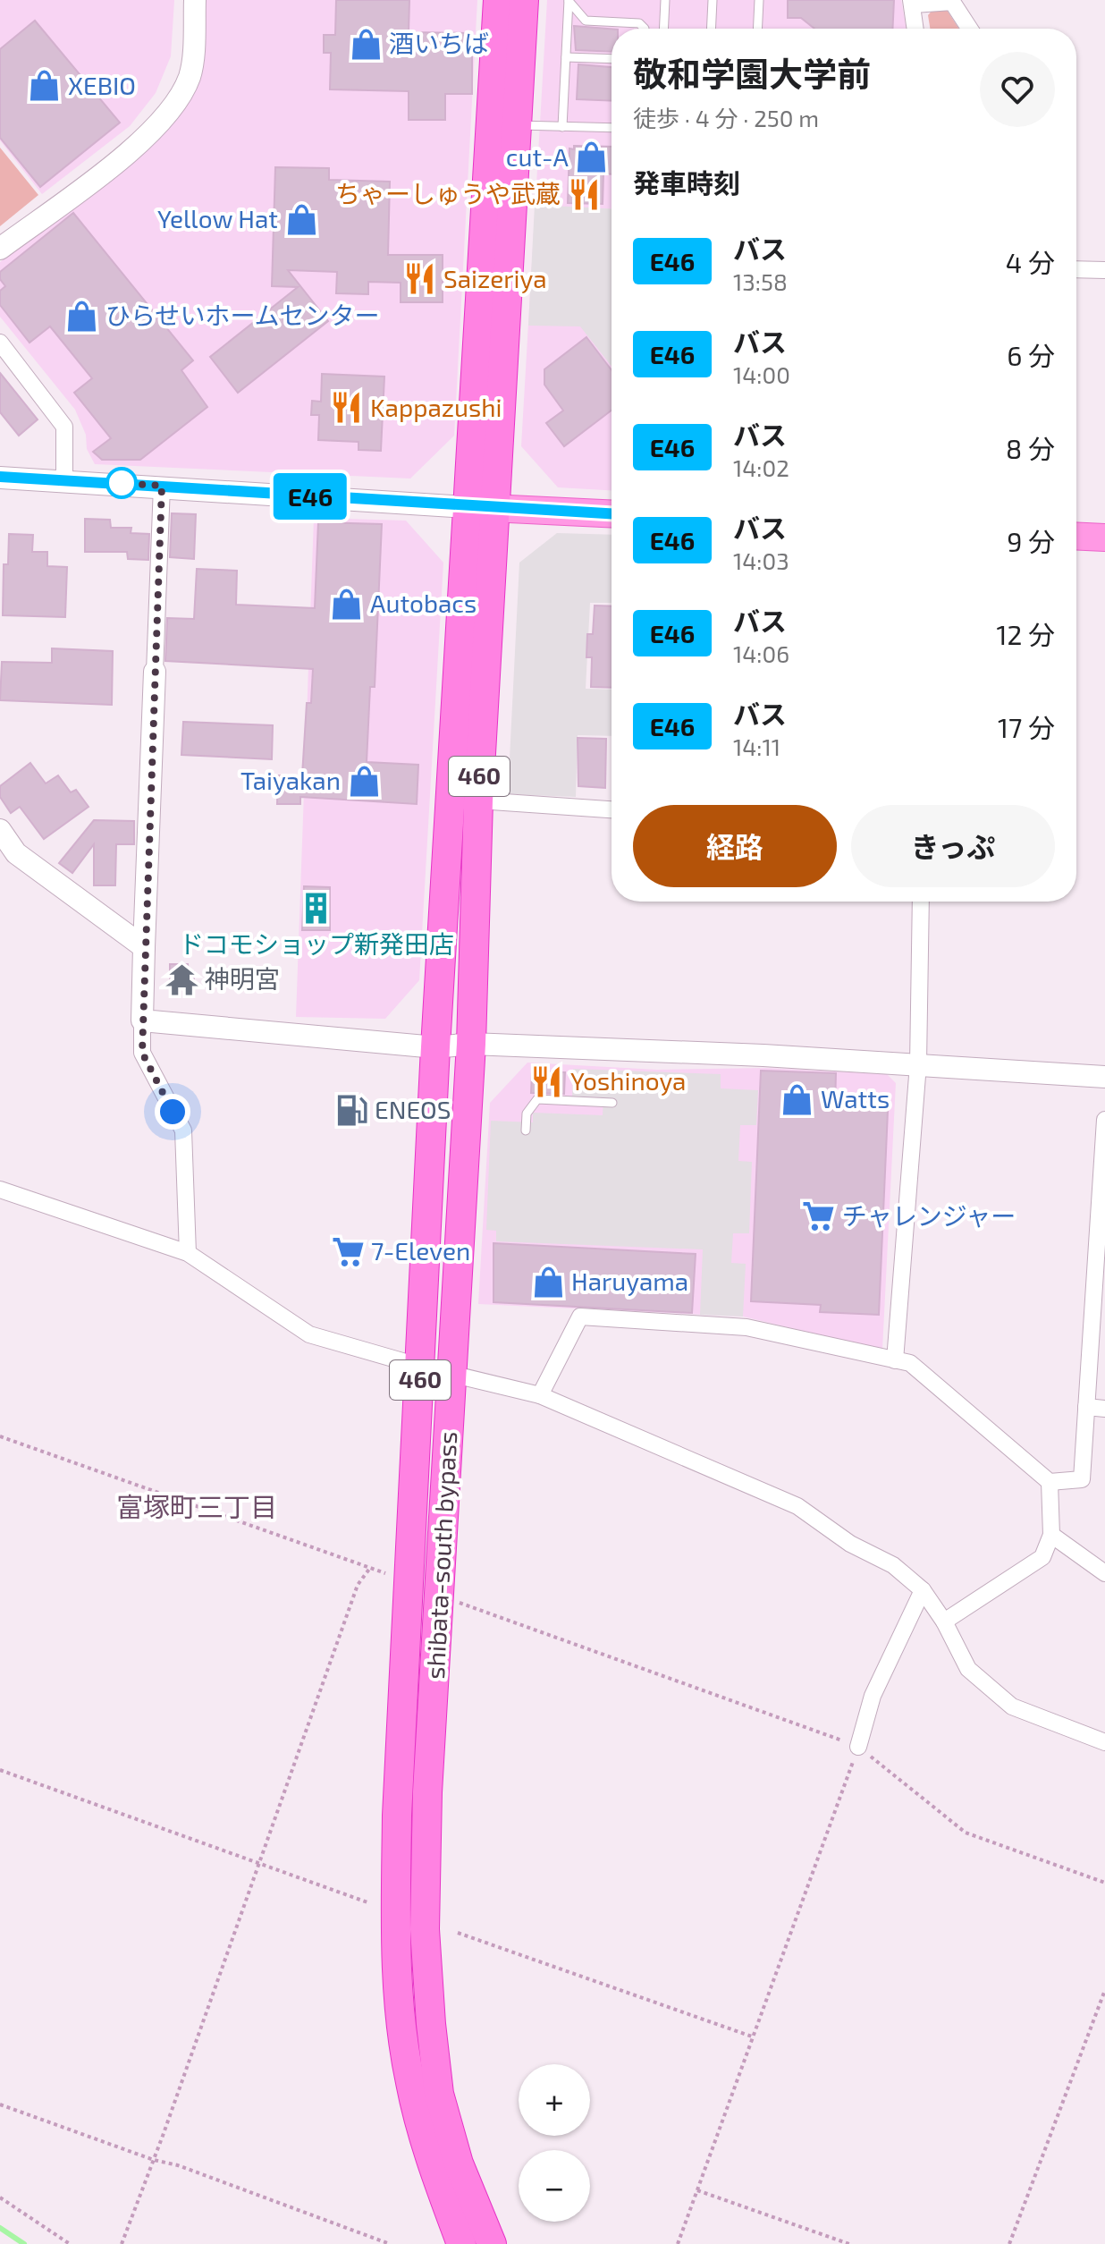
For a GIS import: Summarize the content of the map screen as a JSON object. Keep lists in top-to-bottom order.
{
  "streets": {
    "highway": ["460", "shibata-south bypass"]
  },
  "districts": ["富塚町三丁目"],
  "places": {
    "shop": [
      "酒いちば",
      "XEBIO",
      "cut-A",
      "Yellow Hat",
      "ひらせいホームセンター",
      "Autobacs",
      "Taiyakan",
      "Watts",
      "Haruyama"
    ],
    "restaurant": [
      "ちゃーしゅうや武蔵",
      "Saizeriya",
      "Kappazushi",
      "Yoshinoya"
    ],
    "building": ["ドコモショップ新発田店"],
    "temple": ["神明宮"],
    "fuel station": ["ENEOS"],
    "supermarket": ["チャレンジャー", "7-Eleven"]
  },
  "lines": ["bus line E46"],
  "page": {
    "on_map": "E46",
    "heading": [
      ["敬和学園大学前", "徒歩 · 4 分 · 250 m"],
      "発車時刻"
    ],
    "list": [
      {
        "mark": "E46",
        "name": "バス",
        "note": "13:58",
        "value": "4 分"
      },
      {
        "mark": "E46",
        "name": "バス",
        "note": "14:00",
        "value": "6 分"
      },
      {
        "mark": "E46",
        "name": "バス",
        "note": "14:02",
        "value": "8 分"
      },
      {
        "mark": "E46",
        "name": "バス",
        "note": "14:03",
        "value": "9 分"
      },
      {
        "mark": "E46",
        "name": "バス",
        "note": "14:06",
        "value": "12 分"
      },
      {
        "mark": "E46",
        "name": "バス",
        "note": "14:11",
        "value": "17 分"
      }
    ],
    "buttons": ["経路", "きっぷ"],
    "map_buttons": ["+", "−"]
  }
}
